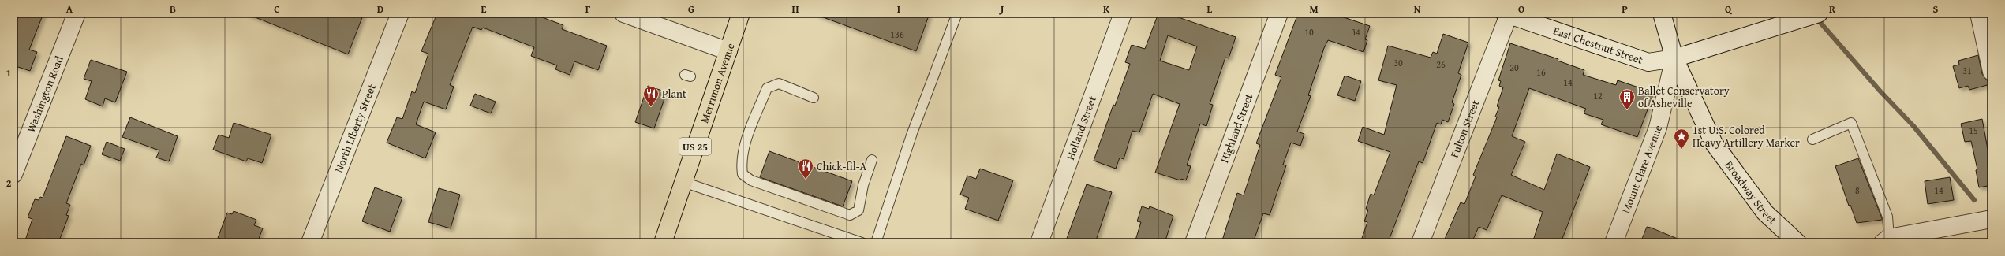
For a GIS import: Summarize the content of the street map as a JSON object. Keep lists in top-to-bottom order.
{
  "streets": {
    "main road": ["Merrimon Avenue", "US 25"],
    "street": [
      "East Chestnut Street",
      "Washington Road",
      "Holland Street",
      "Highland Street",
      "North Liberty Street",
      "Fulton Street",
      "Mount Clare Avenue",
      "Broadway Street"
    ]
  },
  "crossings": [
    ["East Chestnut Street", "Fulton Street"],
    ["East Chestnut Street", "Mount Clare Avenue"],
    ["East Chestnut Street", "Broadway Street"],
    ["Mount Clare Avenue", "Broadway Street"]
  ],
  "places": {
    "restaurant": ["Plant", "Chick-fil-A"],
    "building": ["Ballet Conservatory of Asheville"],
    "place": ["1st U.S. Colored Heavy Artillery Marker"]
  },
  "house_numbers": [
    "10",
    "34",
    "136",
    "30",
    "26",
    "20",
    "31",
    "16",
    "14",
    "12",
    "15",
    "8",
    "14"
  ],
  "grid": {
    "columns": [
      "A",
      "B",
      "C",
      "D",
      "E",
      "F",
      "G",
      "H",
      "I",
      "J",
      "K",
      "L",
      "M",
      "N",
      "O",
      "P",
      "Q",
      "R",
      "S"
    ],
    "rows": ["1", "2"]
  }
}
